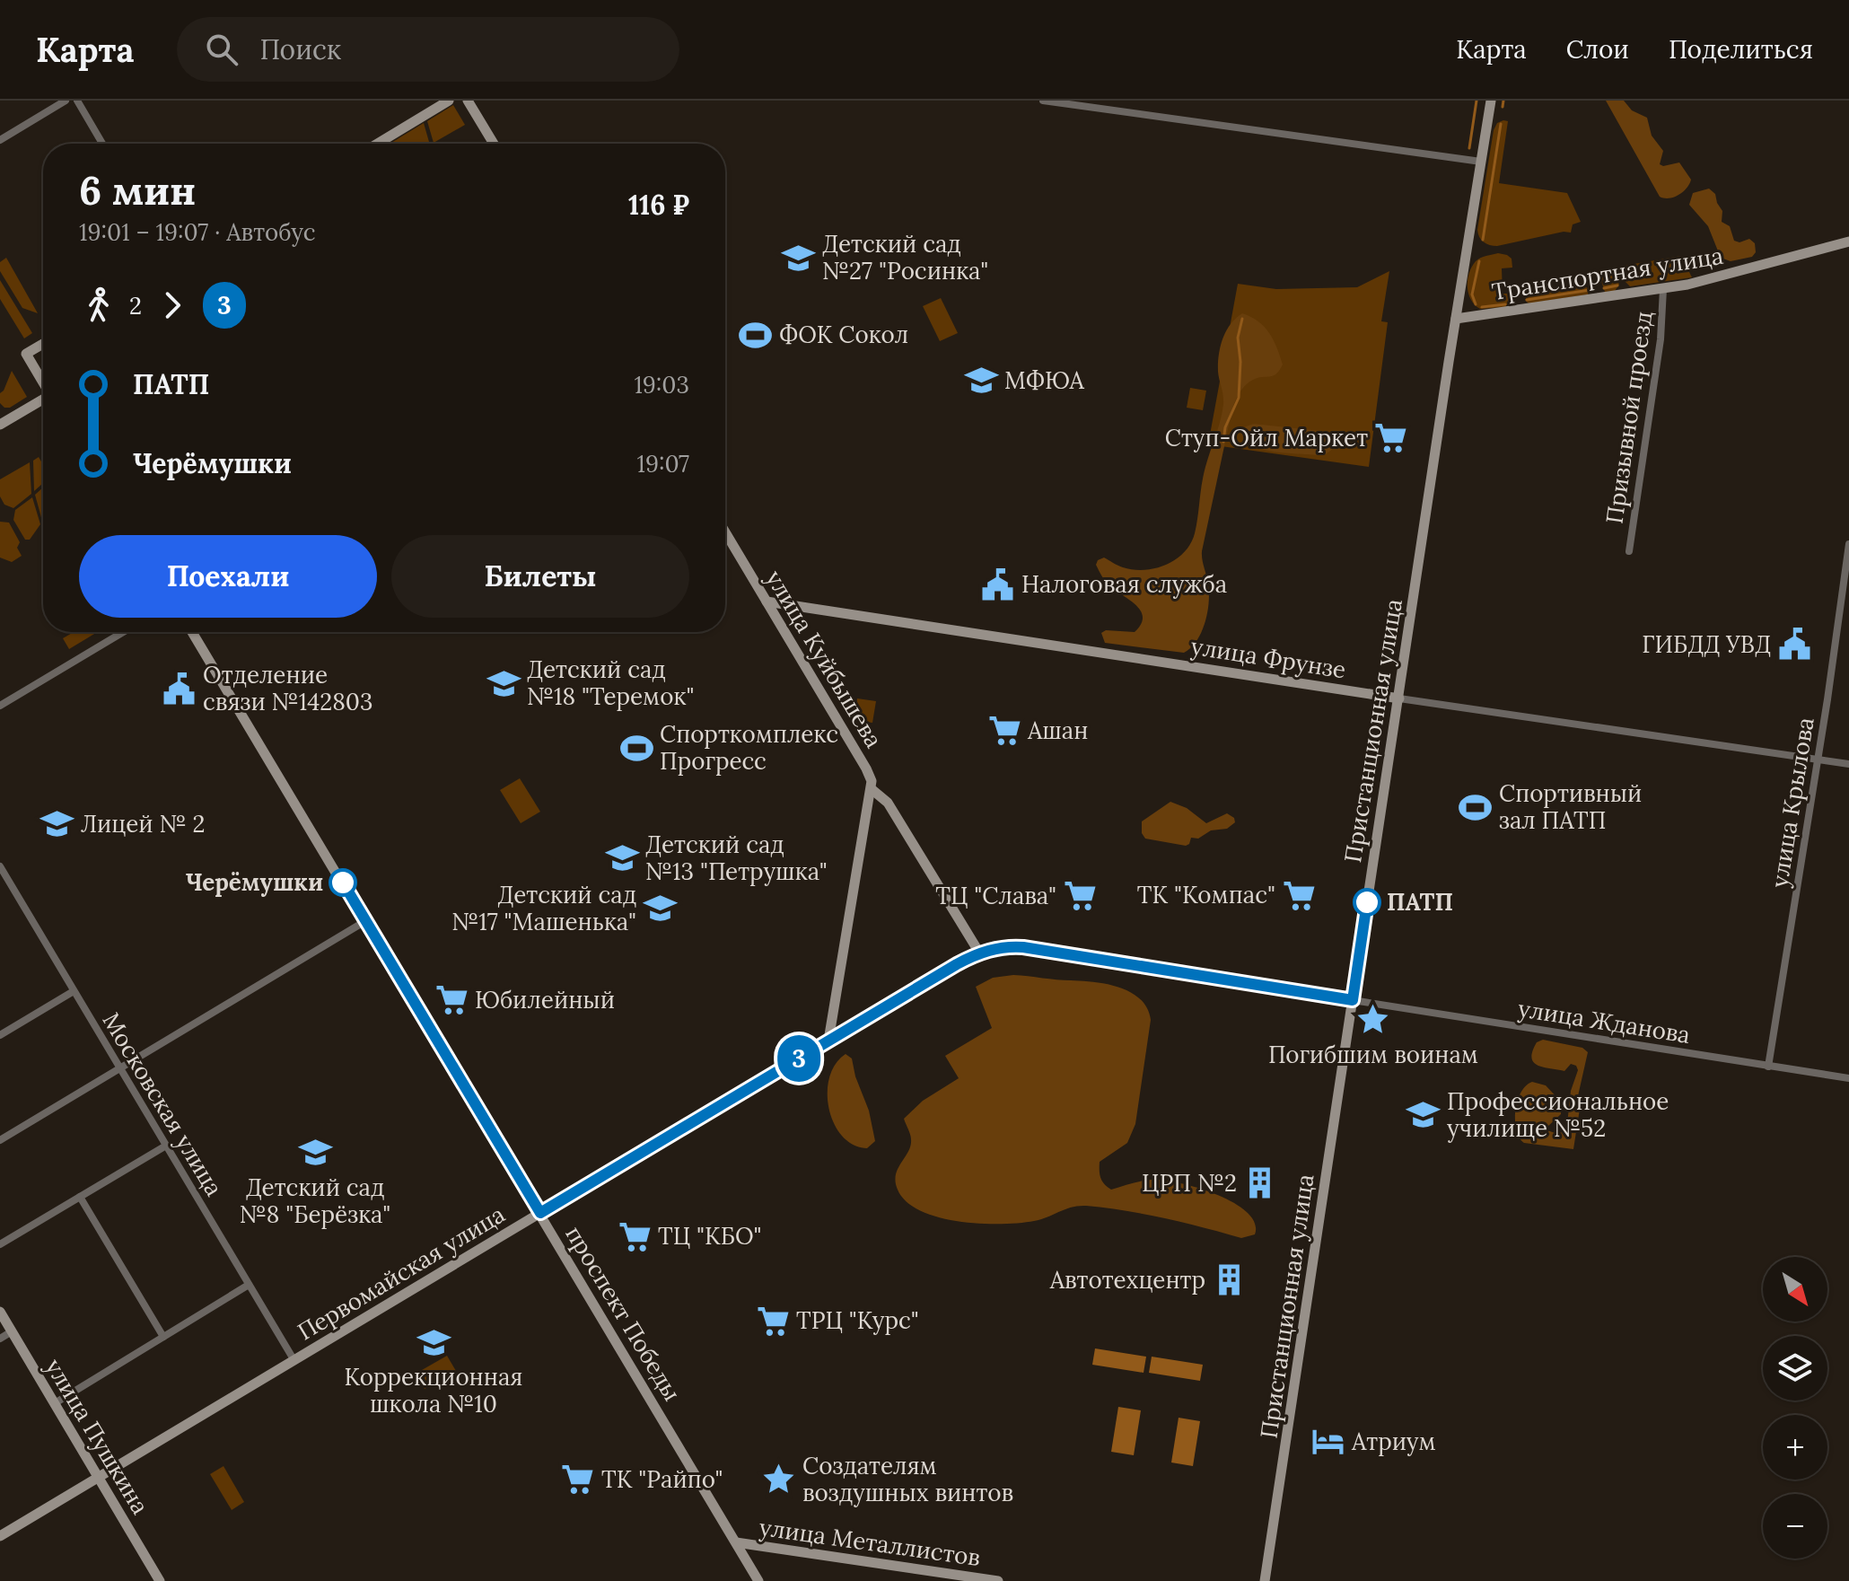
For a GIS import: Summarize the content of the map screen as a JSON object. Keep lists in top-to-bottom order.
{
  "streets": {
    "main road": [
      "Транспортная улица",
      "улица Фрунзе",
      "улица Куйбышева",
      "Пристанционная улица",
      "Первомайская улица",
      "проспект Победы",
      "улица Пушкина",
      "улица Металлистов"
    ],
    "street": [
      "Призывной проезд",
      "улица Крылова",
      "улица Жданова",
      "Московская улица"
    ]
  },
  "crossings": [
    ["Транспортная улица", "Призывной проезд"],
    ["Транспортная улица", "Пристанционная улица"],
    ["улица Фрунзе", "улица Куйбышева"],
    ["улица Фрунзе", "Пристанционная улица"],
    ["улица Фрунзе", "улица Крылова"],
    ["Пристанционная улица", "улица Жданова"],
    ["Пристанционная улица", "Первомайская улица"],
    ["улица Крылова", "улица Жданова"],
    ["улица Жданова", "Первомайская улица"],
    ["Московская улица", "Первомайская улица"],
    ["Первомайская улица", "проспект Победы"],
    ["Первомайская улица", "улица Пушкина"],
    ["проспект Победы", "улица Металлистов"]
  ],
  "places": {
    "school or university": [
      "Детский сад №27 \"Росинка\"",
      "МФЮА",
      "Детский сад №18 \"Теремок\"",
      "Лицей № 2",
      "Детский сад №13 \"Петрушка\"",
      "Детский сад №17 \"Машенька\"",
      "Профессиональное училище №52",
      "Детский сад №8 \"Берёзка\"",
      "Коррекционная школа №10"
    ],
    "sports": ["ФОК Сокол", "Спорткомплекс Прогресс", "Спортивный зал ПАТП"],
    "supermarket": [
      "Ступ-Ойл Маркет",
      "Ашан",
      "ТК \"Компас\"",
      "ТЦ \"Слава\"",
      "Юбилейный",
      "ТЦ \"КБО\"",
      "ТРЦ \"Курс\"",
      "ТК \"Райпо\""
    ],
    "public building": ["Налоговая служба", "ГИБДД УВД", "Отделение связи №142803"],
    "other": ["Черёмушки", "ПАТП"],
    "place": ["Погибшим воинам", "Создателям воздушных винтов"],
    "building": ["ЦРП №2", "Автотехцентр"],
    "hotel": ["Атриум"]
  },
  "lines": ["bus line 3"],
  "north": "bottom right",
  "page": {
    "header": "Карта",
    "search": "Поиск",
    "nav": ["Карта", "Слои", "Поделиться"],
    "on_map": "3",
    "heading": ["6 мин", "19:01 – 19:07 · Автобус", "116 ₽"],
    "legs": ["2", "3"],
    "list": [
      {
        "name": "ПАТП",
        "value": "19:03"
      },
      {
        "name": "Черёмушки",
        "value": "19:07"
      }
    ],
    "buttons": ["Поехали", "Билеты"],
    "map_buttons": ["+", "−"]
  }
}
